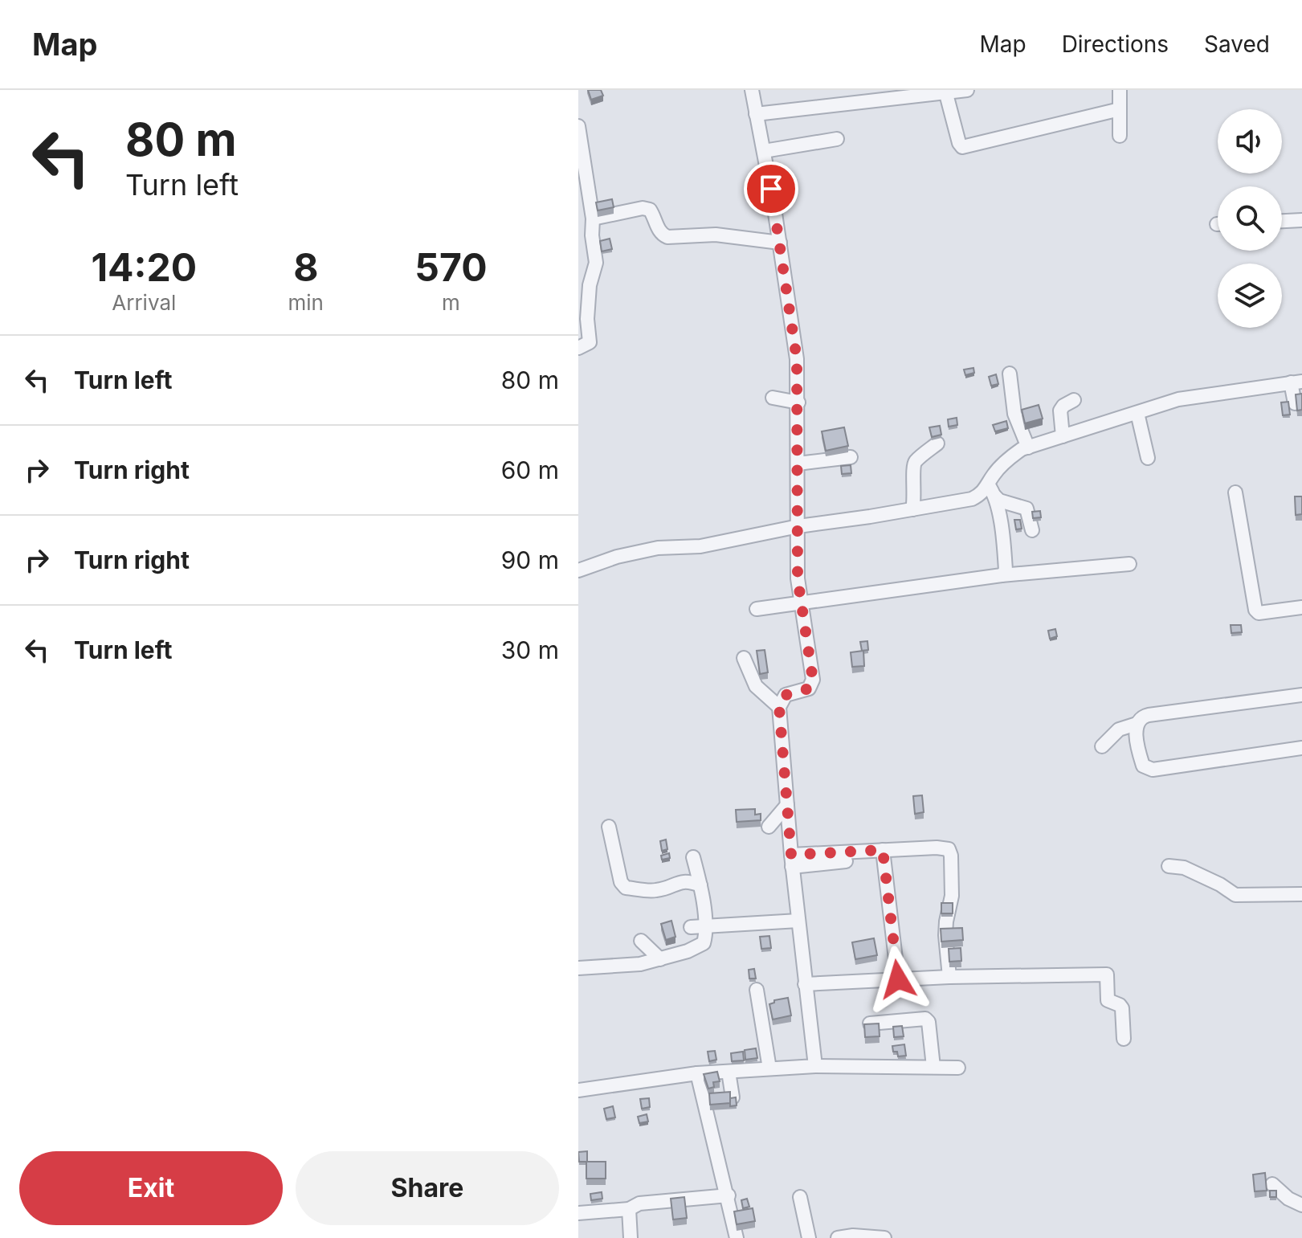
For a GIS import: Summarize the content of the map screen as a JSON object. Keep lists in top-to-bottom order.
{
  "page": {
    "header": "Map",
    "nav": ["Map", "Directions", "Saved"],
    "turn": ["80 m", "Turn left"],
    "eta": [
      "14:20",
      "Arrival",
      "8",
      "min",
      "570",
      "m"
    ],
    "list": [
      {
        "name": "Turn left",
        "value": "80 m"
      },
      {
        "name": "Turn right",
        "value": "60 m"
      },
      {
        "name": "Turn right",
        "value": "90 m"
      },
      {
        "name": "Turn left",
        "value": "30 m"
      }
    ],
    "buttons": ["Exit", "Share"]
  }
}
